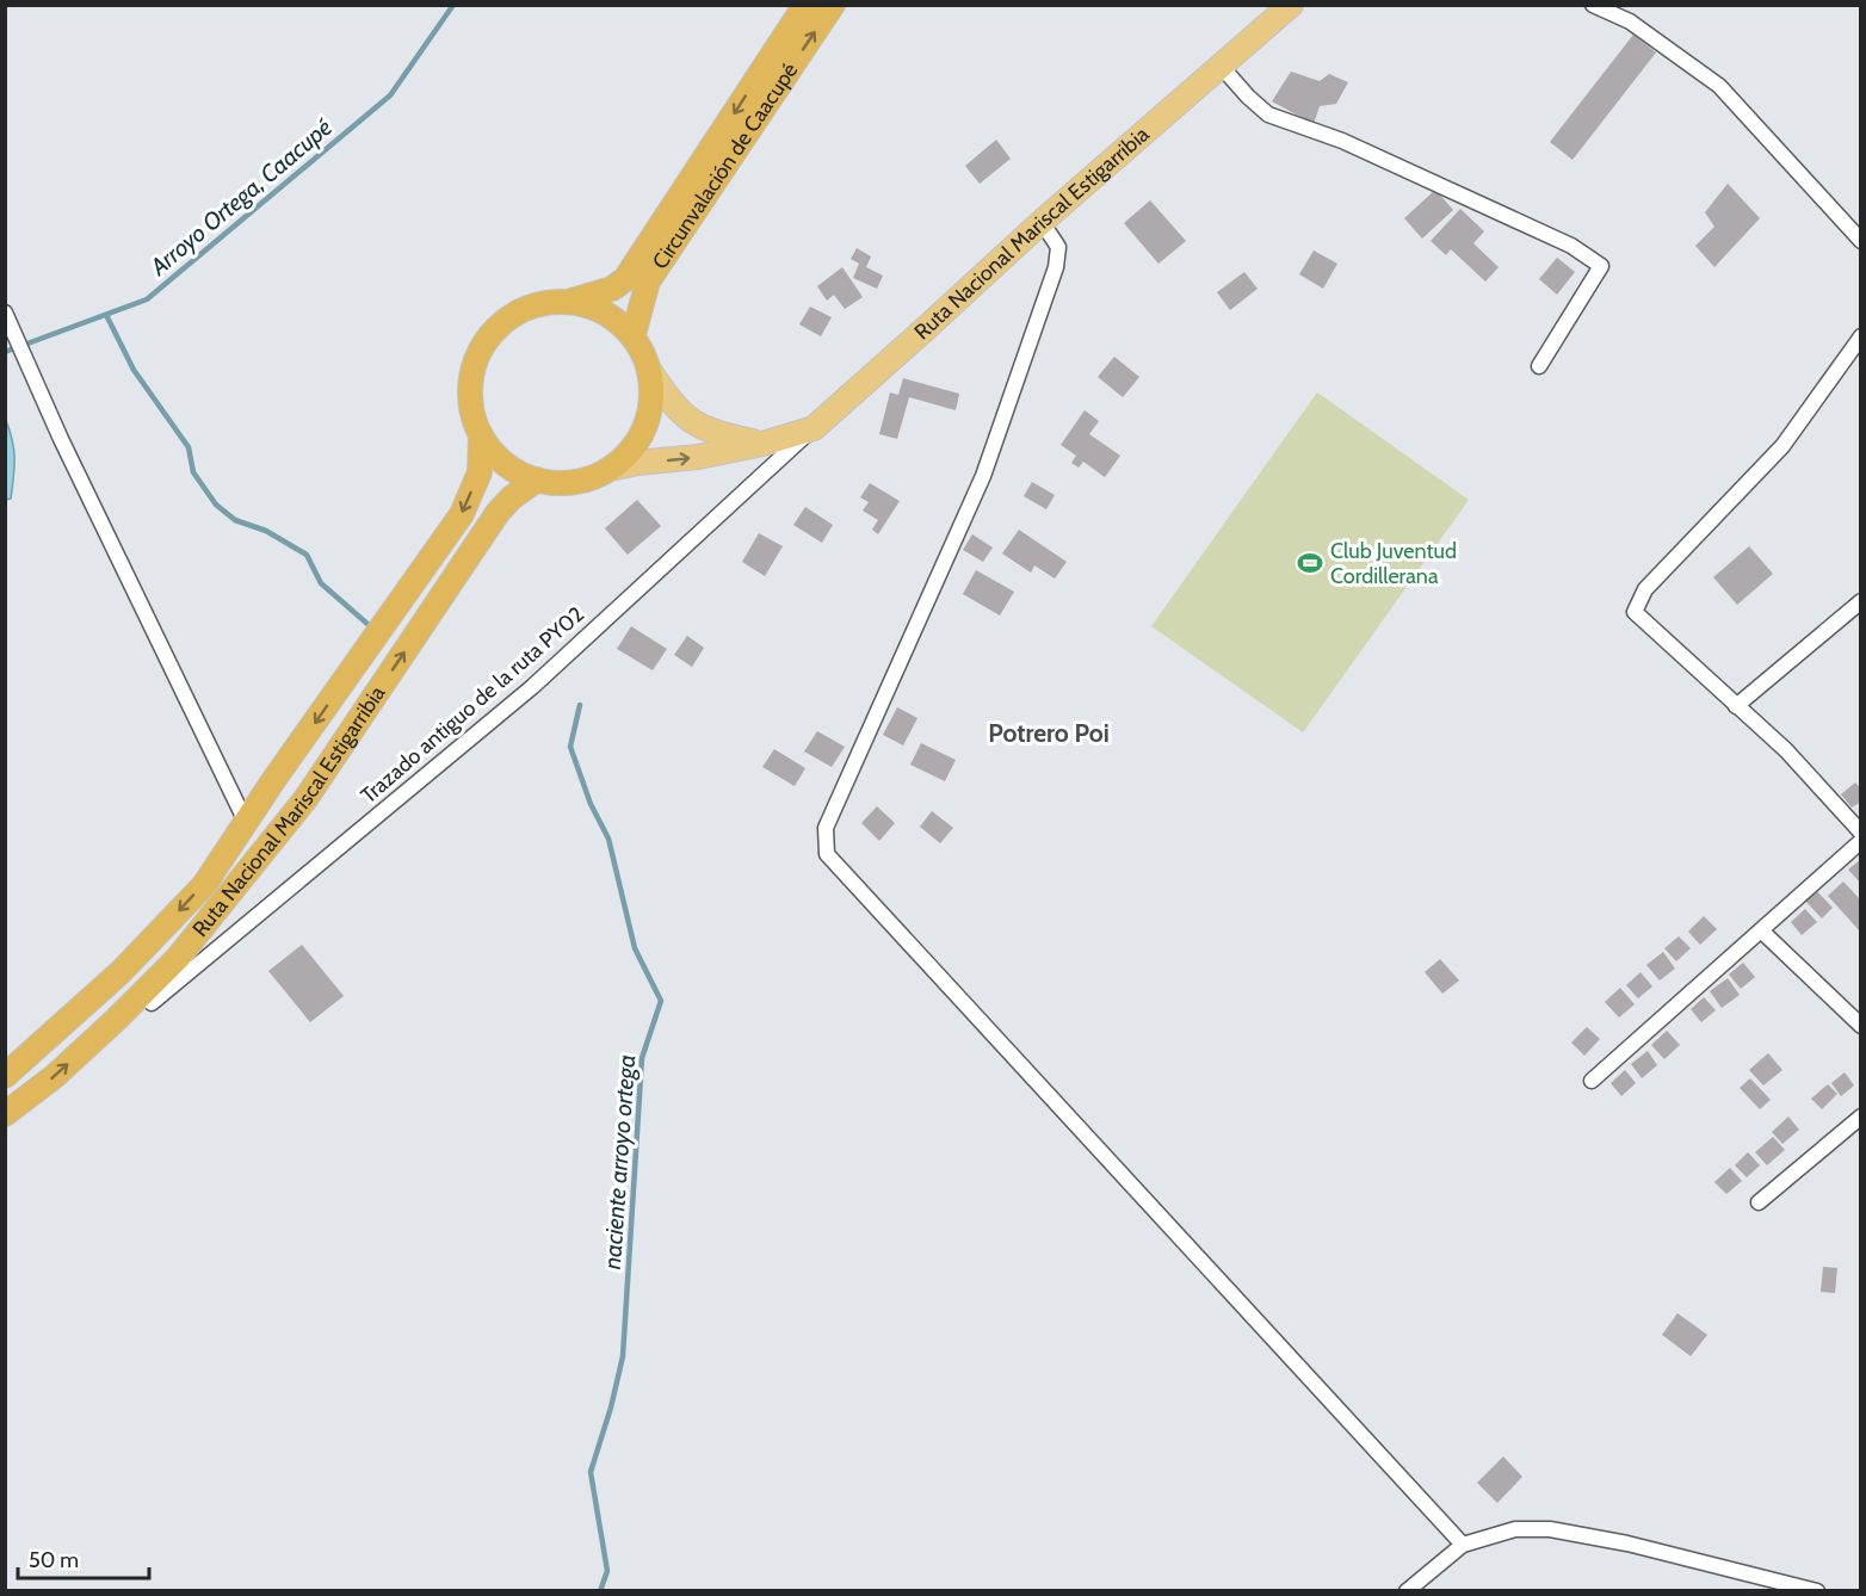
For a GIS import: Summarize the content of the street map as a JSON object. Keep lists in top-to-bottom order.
{
  "streets": {
    "highway": ["Circunvalación de Caacupé", "Ruta Nacional Mariscal Estigarribia"],
    "street": ["Trazado antiguo de la ruta PY02"]
  },
  "crossings": [
    ["Circunvalación de Caacupé", "Ruta Nacional Mariscal Estigarribia"],
    ["Ruta Nacional Mariscal Estigarribia", "Trazado antiguo de la ruta PY02"]
  ],
  "districts": ["Potrero Poi"],
  "water": ["Arroyo Ortega, Caacupé", "naciente arroyo ortega"],
  "places": {
    "sports": ["Club Juventud Cordillerana"]
  },
  "scale_bar": "50 m"
}
